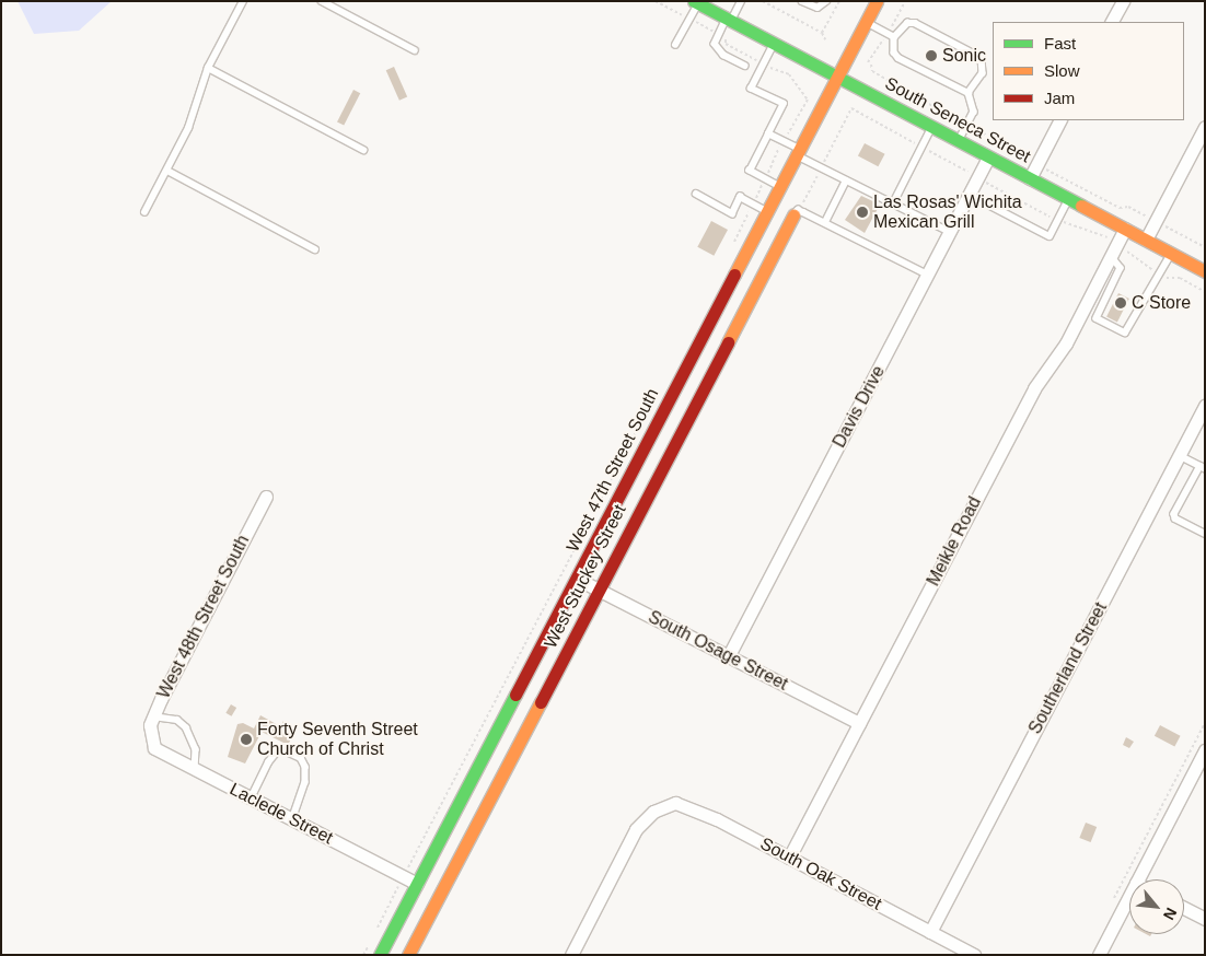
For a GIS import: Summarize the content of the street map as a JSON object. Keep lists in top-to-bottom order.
{
  "streets": {
    "street": [
      "South Seneca Street",
      "Davis Drive",
      "West 47th Street South",
      "Meikle Road",
      "West Stuckey Street",
      "West 48th Street South",
      "South Osage Street",
      "Southerland Street",
      "Laclede Street",
      "South Oak Street"
    ]
  },
  "crossings": [
    ["South Seneca Street", "Davis Drive"],
    ["South Seneca Street", "West 47th Street South"],
    ["South Seneca Street", "Meikle Road"],
    ["Davis Drive", "South Osage Street"],
    ["West 47th Street South", "South Osage Street"],
    ["West 47th Street South", "Laclede Street"],
    ["Meikle Road", "South Osage Street"],
    ["Meikle Road", "South Oak Street"],
    ["West Stuckey Street", "South Osage Street"],
    ["West 48th Street South", "Laclede Street"],
    ["Southerland Street", "South Oak Street"]
  ],
  "places": [
    "Sonic",
    "Las Rosas' Wichita Mexican Grill",
    "C Store",
    "Forty Seventh Street Church of Christ"
  ],
  "legend": ["Fast", "Slow", "Jam"],
  "north": "bottom right"
}
